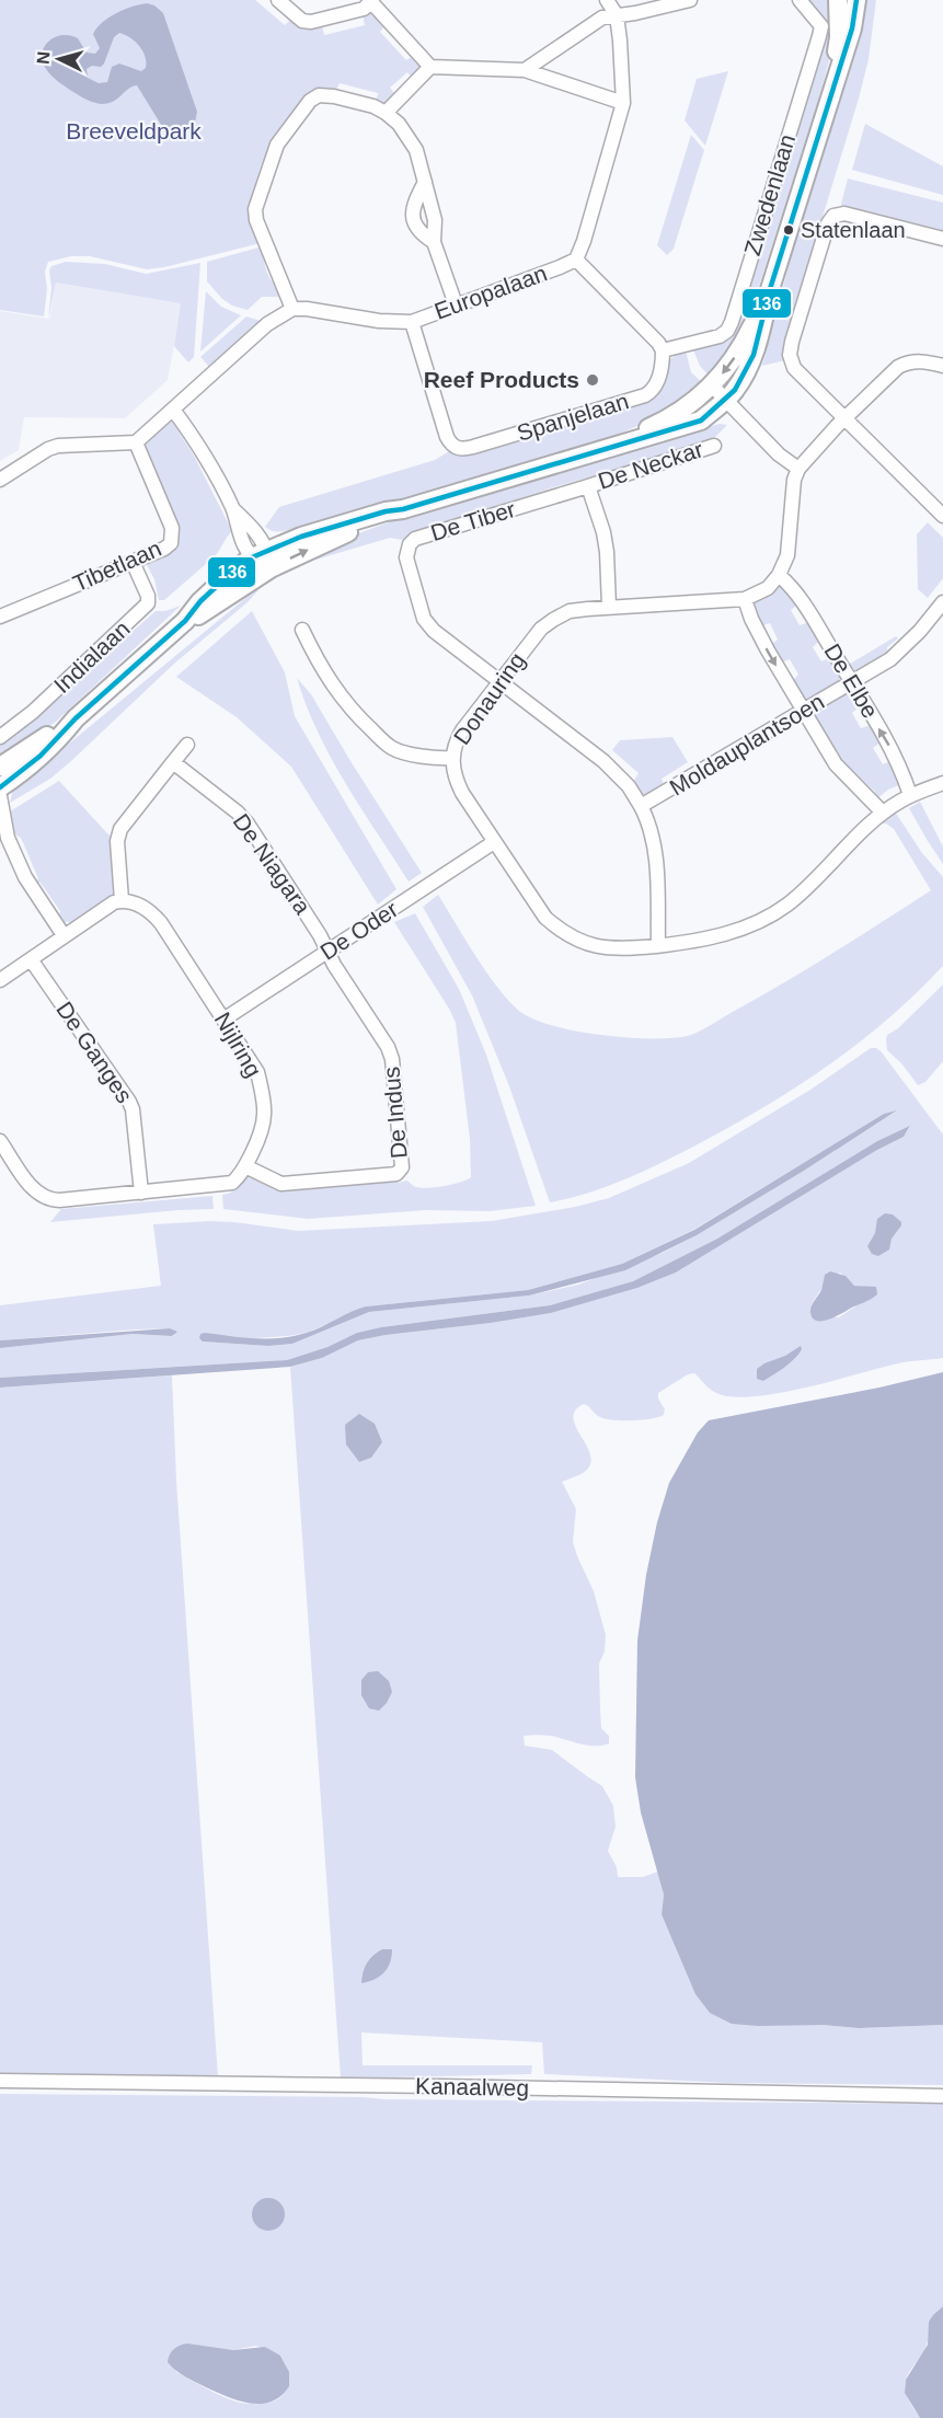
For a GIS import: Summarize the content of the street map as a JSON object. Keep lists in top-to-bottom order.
{
  "streets": {
    "street": [
      "Zwedenlaan",
      "Europalaan",
      "Spanjelaan",
      "De Neckar",
      "De Tiber",
      "Tibetlaan",
      "Indialaan",
      "De Elbe",
      "Donauring",
      "Moldauplantsoen",
      "De Niagara",
      "De Oder",
      "Nijlring",
      "De Ganges",
      "De Indus",
      "Kanaalweg"
    ]
  },
  "crossings": [
    ["Zwedenlaan", "Spanjelaan"],
    ["Europalaan", "Spanjelaan"],
    ["De Neckar", "De Tiber"],
    ["De Tiber", "Donauring"],
    ["Tibetlaan", "Indialaan"],
    ["De Elbe", "Donauring"],
    ["De Elbe", "Moldauplantsoen"],
    ["Donauring", "De Oder"],
    ["De Niagara", "De Oder"],
    ["De Niagara", "De Indus"],
    ["De Oder", "Nijlring"],
    ["De Oder", "De Indus"],
    ["Nijlring", "De Ganges"],
    ["Nijlring", "De Indus"]
  ],
  "parks": ["Breeveldpark"],
  "places": ["Statenlaan", "Reef Products"],
  "lines": ["transit line 136"],
  "north": "left"
}
